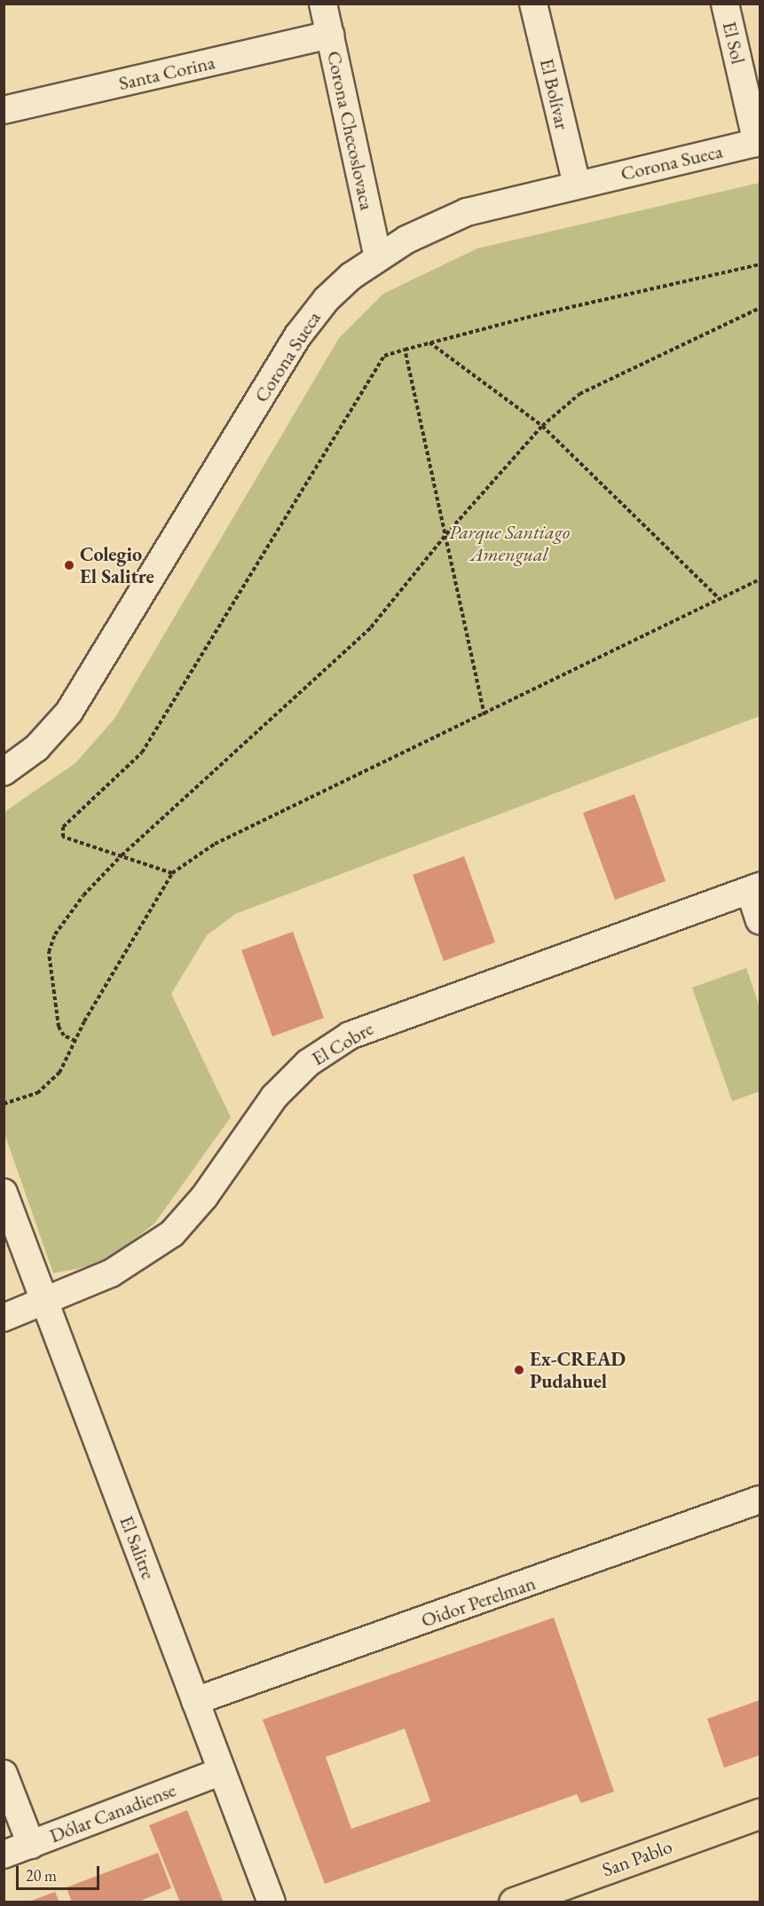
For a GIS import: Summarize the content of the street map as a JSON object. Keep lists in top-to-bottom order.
{
  "streets": {
    "main road": ["San Pablo"],
    "street": [
      "El Sol",
      "Santa Corina",
      "El Bolívar",
      "Corona Checoslovaca",
      "Corona Sueca",
      "El Cobre",
      "El Salitre",
      "Oidor Perelman",
      "Dólar Canadiense"
    ]
  },
  "crossings": [
    ["El Sol", "Corona Sueca"],
    ["Santa Corina", "Corona Checoslovaca"],
    ["El Bolívar", "Corona Sueca"],
    ["Corona Checoslovaca", "Corona Sueca"],
    ["El Cobre", "El Salitre"],
    ["El Salitre", "Oidor Perelman"],
    ["El Salitre", "Dólar Canadiense"]
  ],
  "parks": ["Parque Santiago Amengual"],
  "places": ["Colegio El Salitre", "Ex-CREAD Pudahuel"],
  "scale_bar": "20 m"
}
